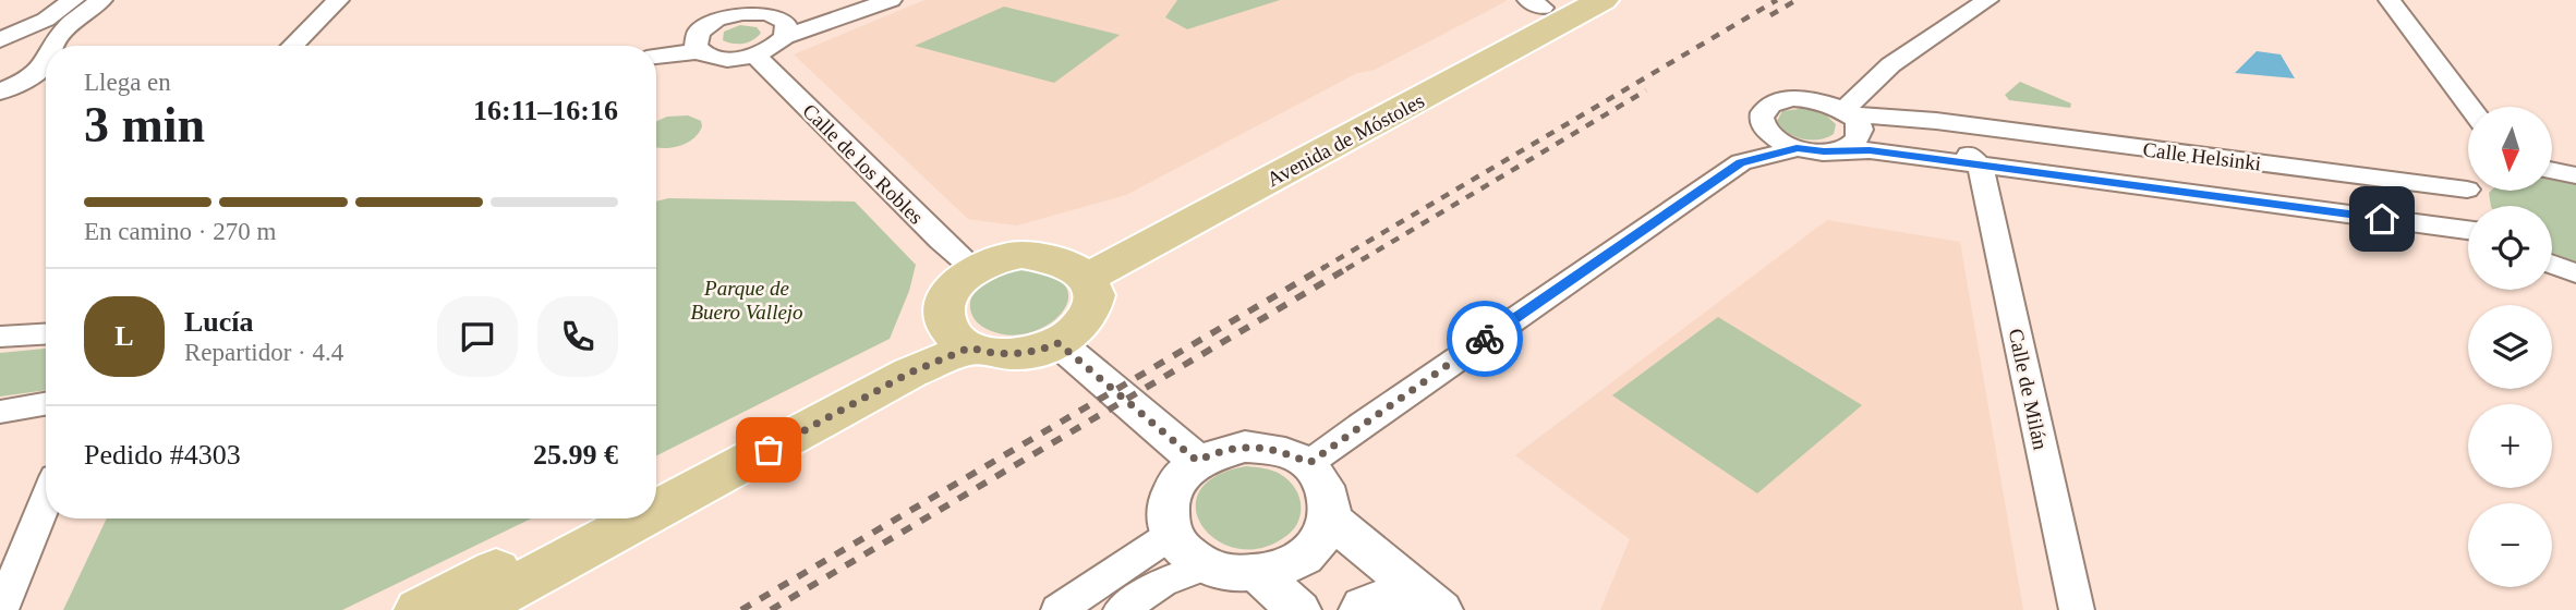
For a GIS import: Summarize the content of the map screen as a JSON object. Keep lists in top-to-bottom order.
{
  "streets": {
    "main road": ["Avenida de Móstoles"],
    "street": ["Calle Helsinki", "Calle de los Robles", "Calle de Milán"]
  },
  "crossings": [
    ["Avenida de Móstoles", "Calle de los Robles"],
    ["Calle Helsinki", "Calle de Milán"]
  ],
  "parks": ["Parque de Buero Vallejo"],
  "north": "bottom",
  "page": {
    "heading": ["3 min", "Llega en", "16:11–16:16"],
    "panel": [
      "Lucía",
      "Repartidor · 4.4",
      "Pedido #4303",
      "25.99 €"
    ],
    "map_buttons": ["+", "−"],
    "bar": "En camino · 270 m",
    "round": "L"
  }
}
